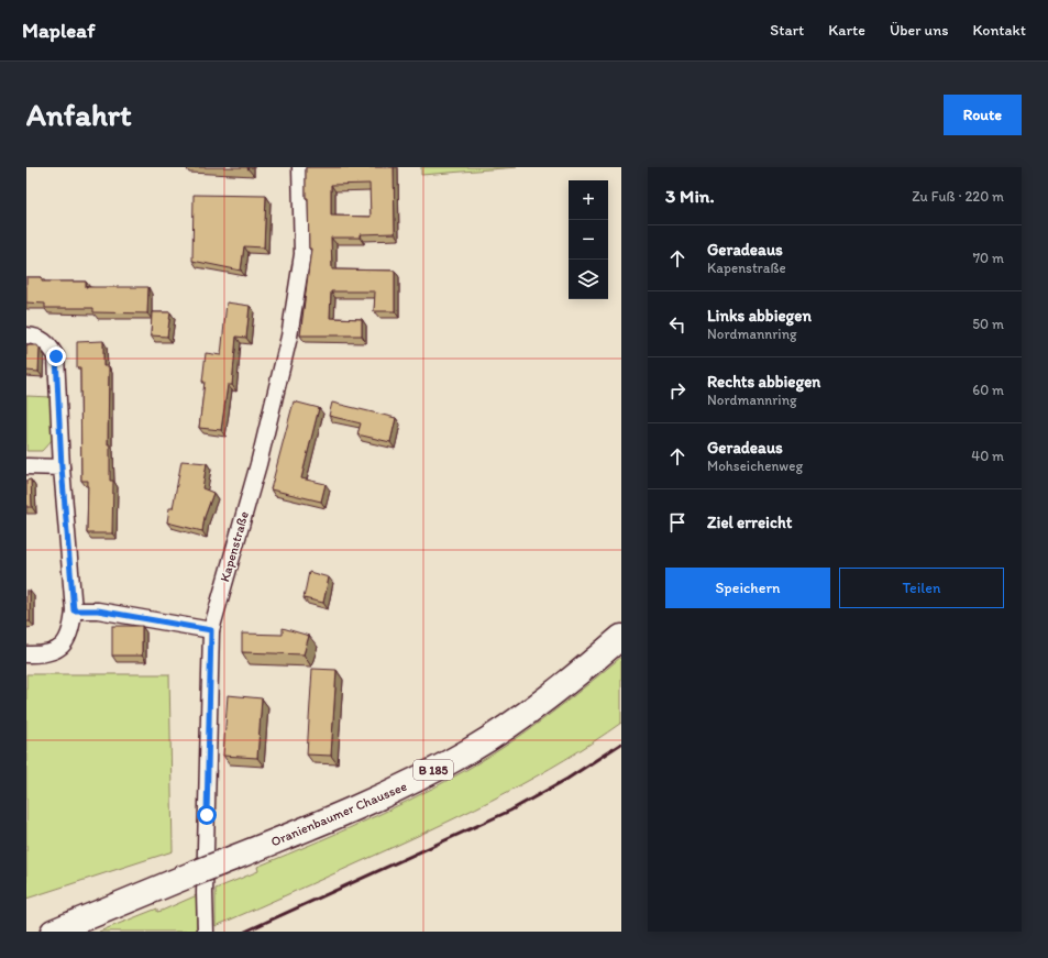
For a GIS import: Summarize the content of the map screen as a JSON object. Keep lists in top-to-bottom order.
{
  "streets": {
    "main road": ["B 185", "Oranienbaumer Chaussee"],
    "street": ["Kapenstraße"]
  },
  "page": {
    "header": "Mapleaf",
    "nav": [
      "Start",
      "Karte",
      "Über uns",
      "Kontakt"
    ],
    "buttons": [
      "Route",
      ["Speichern", "Teilen"]
    ],
    "title": "Anfahrt",
    "heading": ["3 Min.", "Zu Fuß · 220 m"],
    "map_buttons": ["+", "−"],
    "list": [
      ["Geradeaus", "Kapenstraße", "70 m"],
      ["Links abbiegen", "Nordmannring", "50 m"],
      ["Rechts abbiegen", "Nordmannring", "60 m"],
      ["Geradeaus", "Mohseichenweg", "40 m"],
      "Ziel erreicht"
    ]
  }
}
